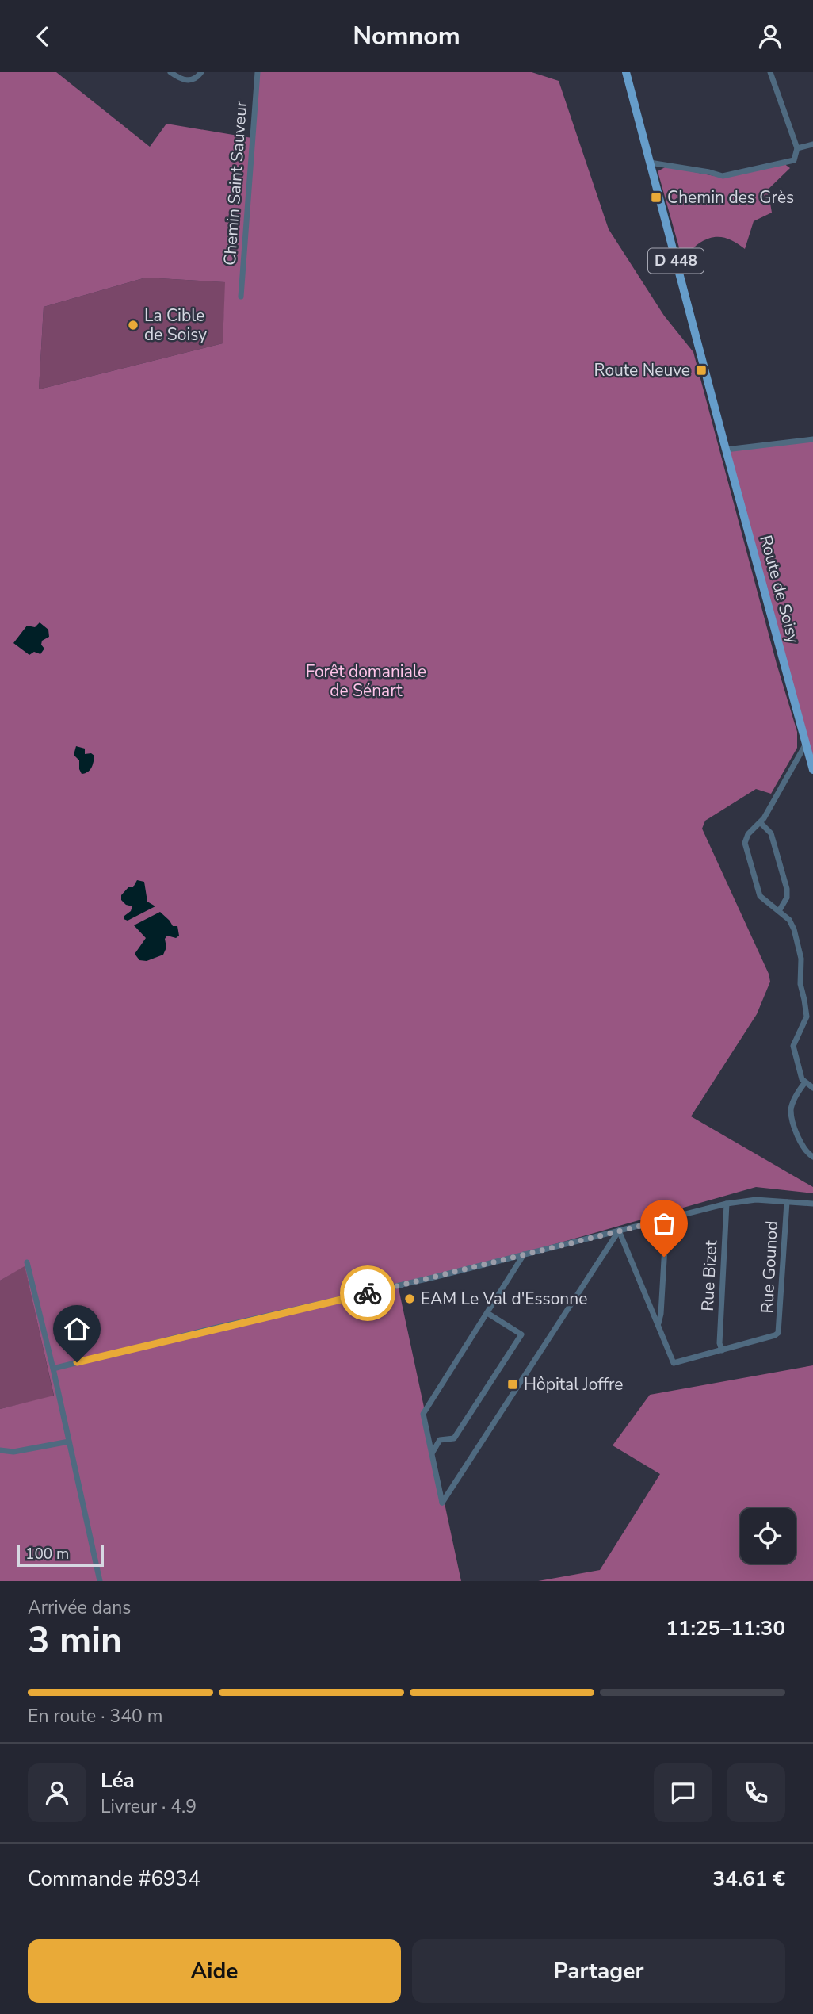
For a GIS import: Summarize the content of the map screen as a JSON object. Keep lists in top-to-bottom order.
{
  "streets": {
    "main road": ["D 448", "Route de Soisy"],
    "street": ["Chemin Saint Sauveur", "Rue Gounod", "Rue Bizet"]
  },
  "crossings": [
    ["D 448", "Route de Soisy"],
    ["Rue Gounod", "Rue Bizet"]
  ],
  "parks": ["Forêt domaniale de Sénart"],
  "places": {
    "transit": ["Chemin des Grès", "Route Neuve", "Hôpital Joffre"],
    "other": ["La Cible de Soisy", "EAM Le Val d'Essonne"]
  },
  "scale_bar": "100 m",
  "page": {
    "header": "Nomnom",
    "scale": "100 m",
    "heading": ["3 min", "Arrivée dans", "11:25–11:30"],
    "panel": [
      "Léa",
      "Livreur · 4.9",
      "Commande #6934",
      "34.61 €"
    ],
    "bar": "En route · 340 m",
    "buttons": ["Aide", "Partager"]
  }
}
